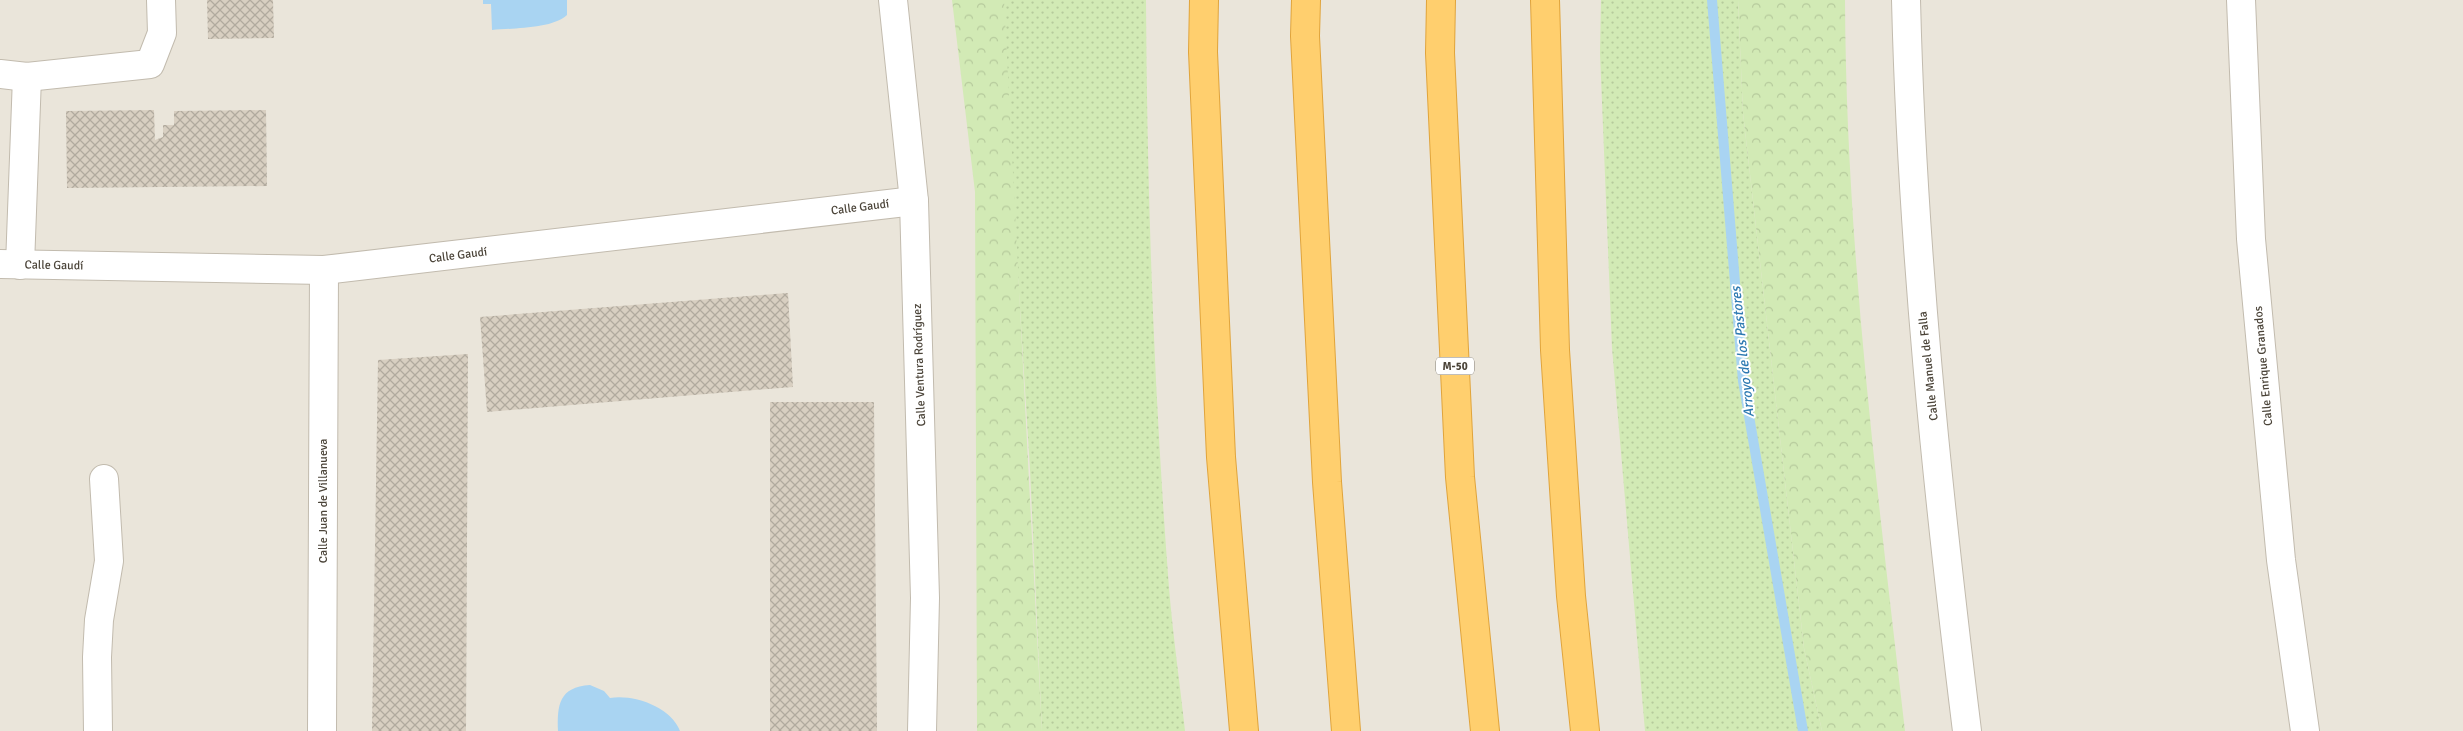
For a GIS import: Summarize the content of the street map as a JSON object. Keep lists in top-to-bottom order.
{
  "streets": {
    "highway": ["M-50"],
    "street": [
      "Calle Gaudí",
      "Calle Ventura Rodríguez",
      "Calle Manuel de Falla",
      "Calle Enrique Granados",
      "Calle Juan de Villanueva"
    ]
  },
  "crossings": [
    ["Calle Gaudí", "Calle Ventura Rodríguez"],
    ["Calle Gaudí", "Calle Juan de Villanueva"]
  ],
  "water": ["Arroyo de los Pastores"]
}
